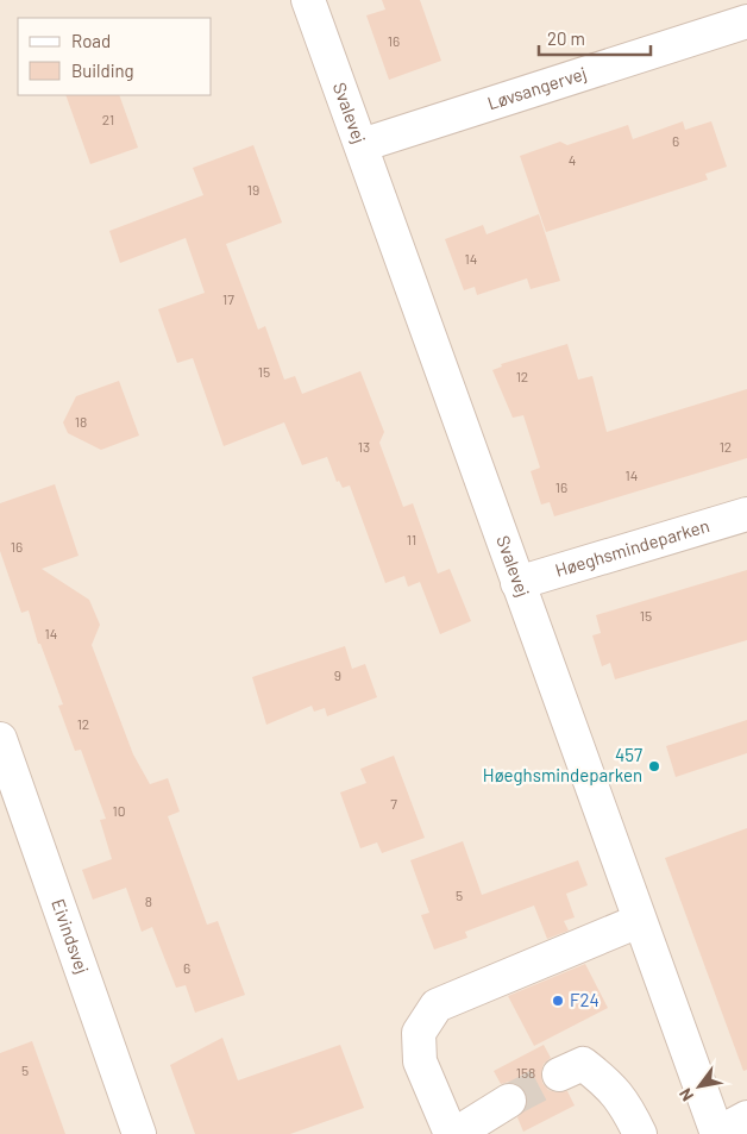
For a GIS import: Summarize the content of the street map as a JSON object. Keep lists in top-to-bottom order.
{
  "streets": {
    "street": [
      "Løvsangervej",
      "Svalevej",
      "Høeghsmindeparken",
      "Eivindsvej"
    ]
  },
  "crossings": [
    ["Løvsangervej", "Svalevej"],
    ["Svalevej", "Høeghsmindeparken"]
  ],
  "places": ["457 Høeghsmindeparken", "F24"],
  "house_numbers": [
    "16",
    "21",
    "6",
    "4",
    "19",
    "14",
    "17",
    "15",
    "12",
    "18",
    "13",
    "12",
    "14",
    "16",
    "11",
    "16",
    "15",
    "14",
    "9",
    "12",
    "7",
    "10",
    "5",
    "8",
    "6",
    "5",
    "158"
  ],
  "legend": ["Road", "Building"],
  "scale_bar": "20 m",
  "north": "bottom left"
}
